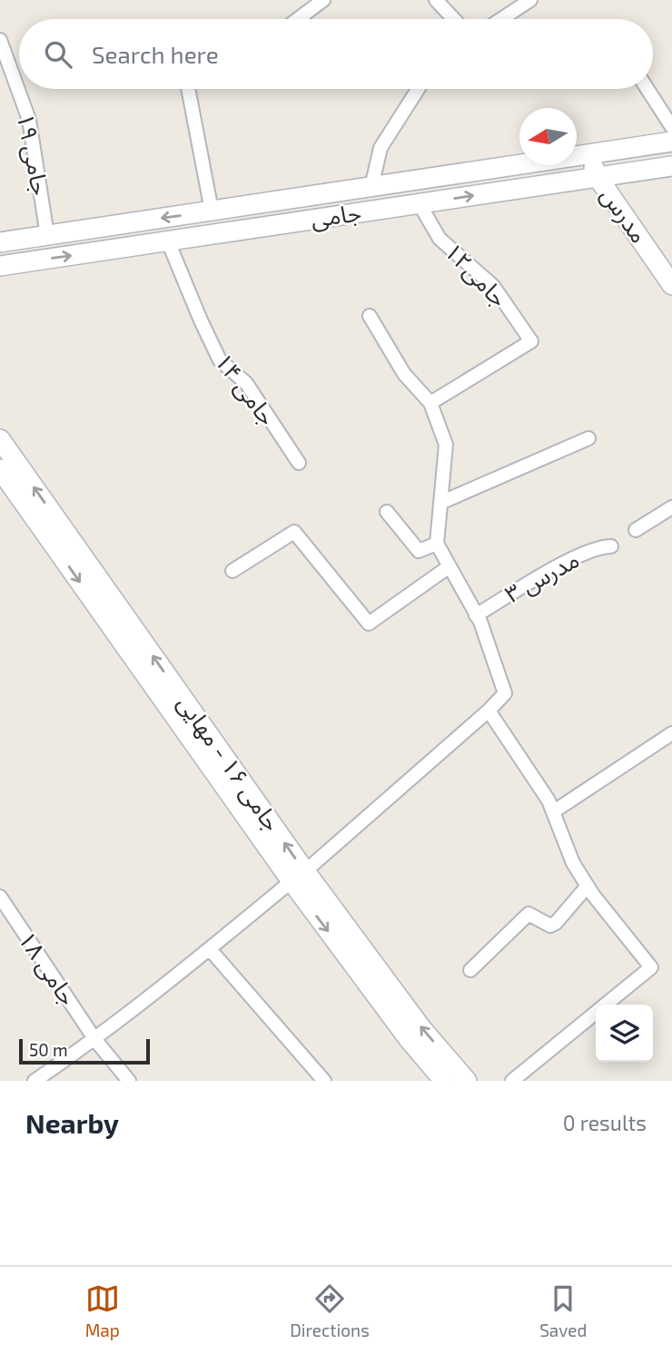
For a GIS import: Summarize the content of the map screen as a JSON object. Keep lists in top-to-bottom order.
{
  "streets": {
    "street": [
      "جامی ۱۹",
      "مدرس",
      "جامی",
      "جامی۱۲",
      "جامی ۱۴",
      "مدرس ۳",
      "جامی ۱۶ - مهایی",
      "جامی ۱۸"
    ]
  },
  "crossings": [
    ["جامی ۱۹", "جامی"],
    ["مدرس", "جامی"],
    ["جامی", "جامی۱۲"],
    ["جامی", "جامی ۱۴"]
  ],
  "scale_bar": "50 m",
  "north": "left",
  "page": {
    "search": "Search here",
    "scale": "50 m",
    "heading": ["Nearby", "0 results"],
    "nav": ["Map", "Directions", "Saved"]
  }
}
